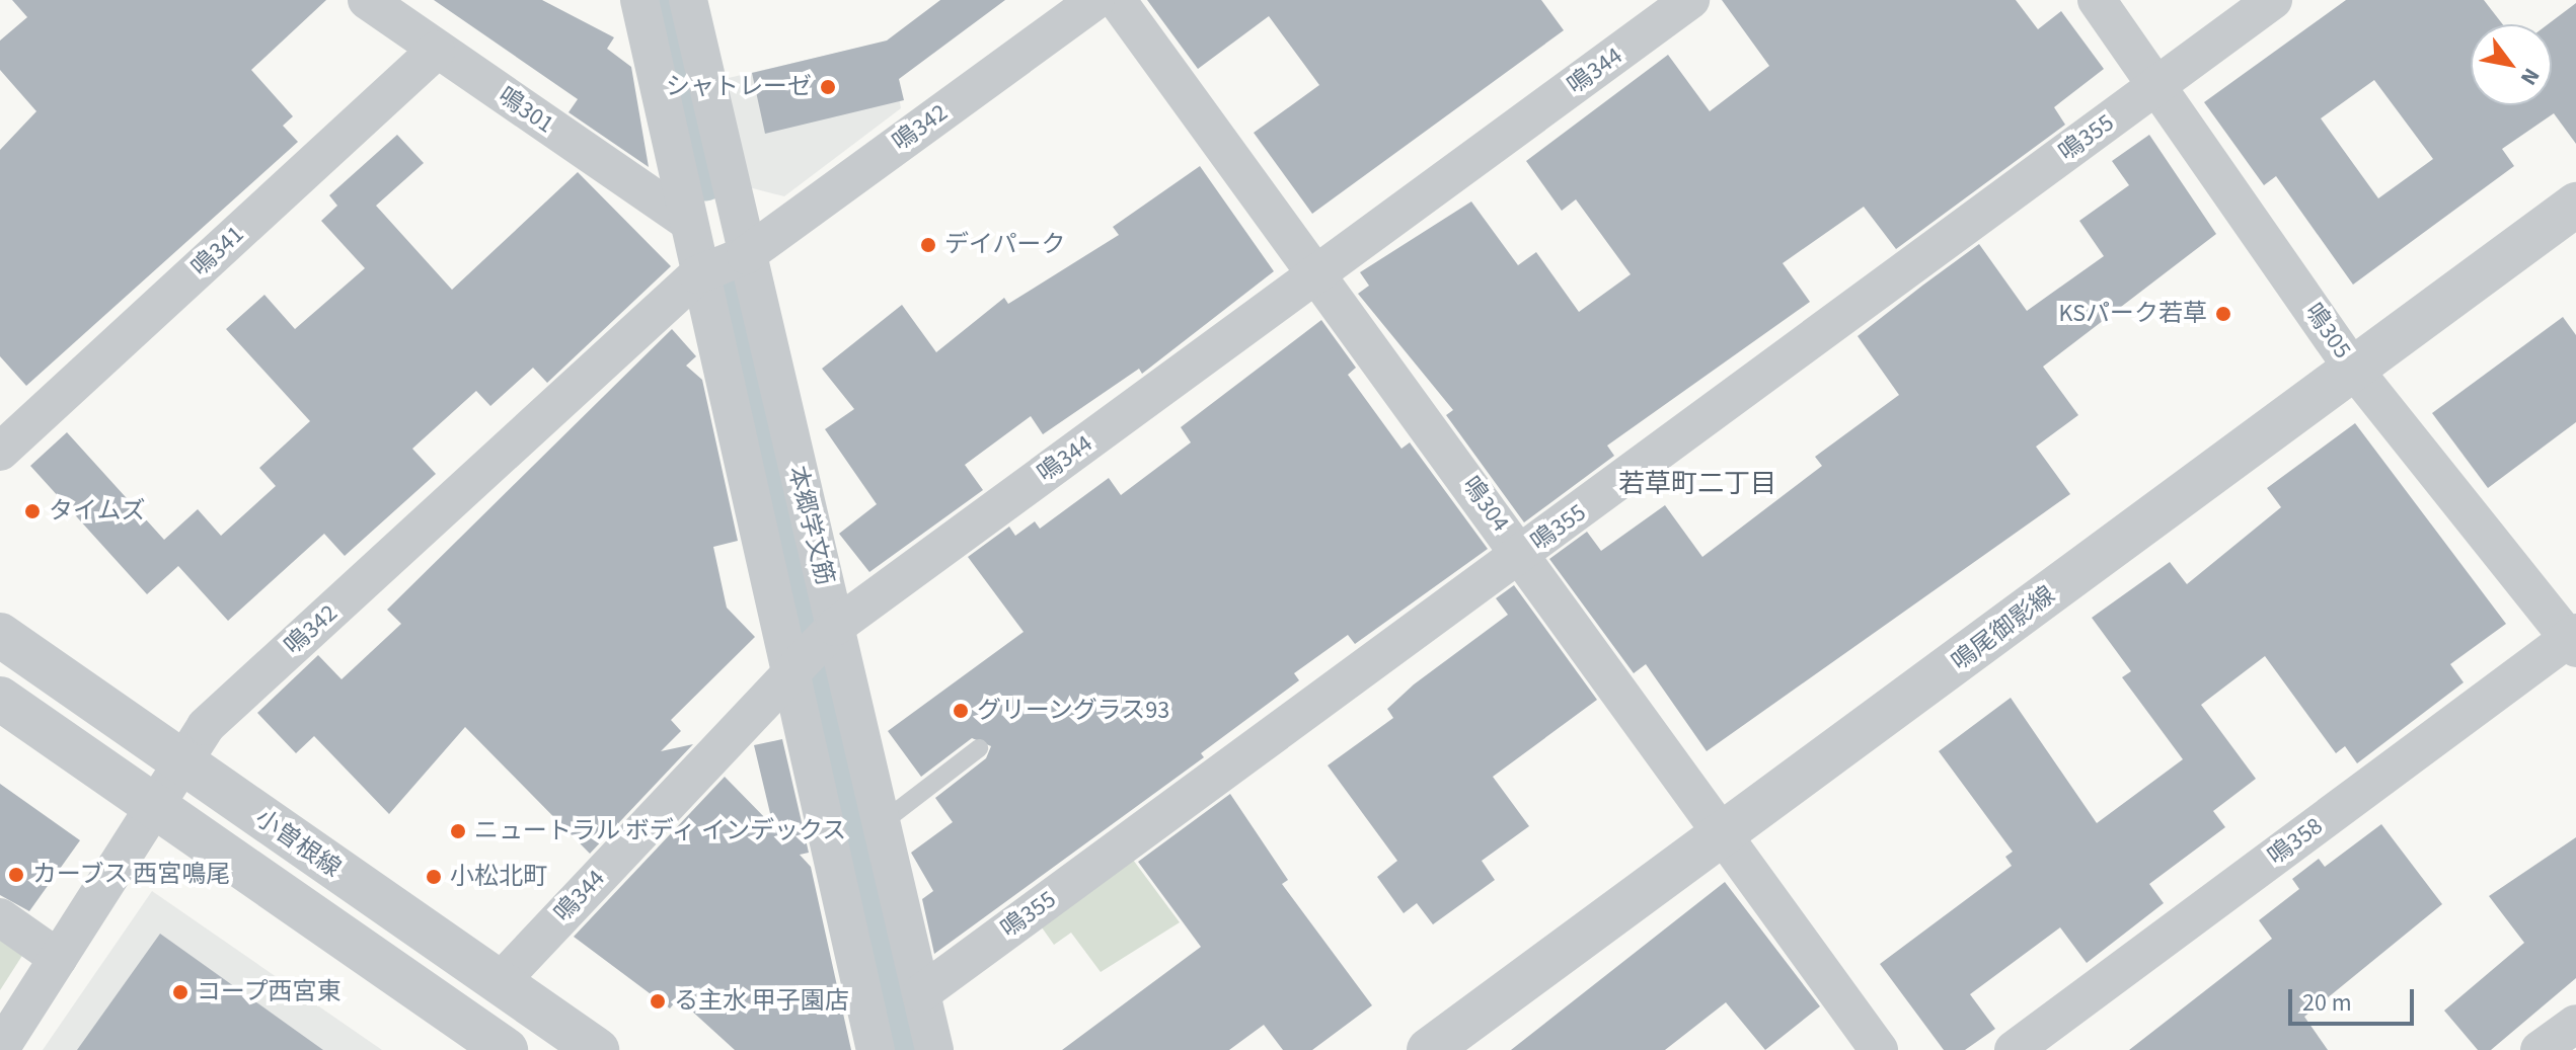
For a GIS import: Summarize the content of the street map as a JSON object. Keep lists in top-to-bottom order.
{
  "streets": {
    "street": [
      "鳴344",
      "鳴301",
      "鳴342",
      "鳴355",
      "鳴341",
      "鳴305",
      "鳴304",
      "本郷学文筋",
      "鳴尾御影線",
      "鳴358",
      "小曽根線"
    ]
  },
  "crossings": [
    ["鳴344", "鳴304"],
    ["鳴344", "本郷学文筋"],
    ["鳴344", "小曽根線"],
    ["鳴301", "鳴341"],
    ["鳴301", "本郷学文筋"],
    ["鳴342", "本郷学文筋"],
    ["鳴342", "小曽根線"],
    ["鳴355", "鳴305"],
    ["鳴355", "鳴304"],
    ["鳴355", "本郷学文筋"],
    ["鳴305", "鳴尾御影線"],
    ["鳴305", "鳴358"],
    ["鳴304", "鳴尾御影線"]
  ],
  "districts": ["若草町二丁目"],
  "places": [
    "シャトレーゼ",
    "デイパーク",
    "KSパーク若草",
    "タイムズ",
    "グリーングラス93",
    "ニュートラル ボディ インデックス",
    "カーブス 西宮鳴尾",
    "小松北町",
    "コープ西宮東",
    "る主水 甲子園店"
  ],
  "scale_bar": "20 m",
  "north": "bottom right"
}
